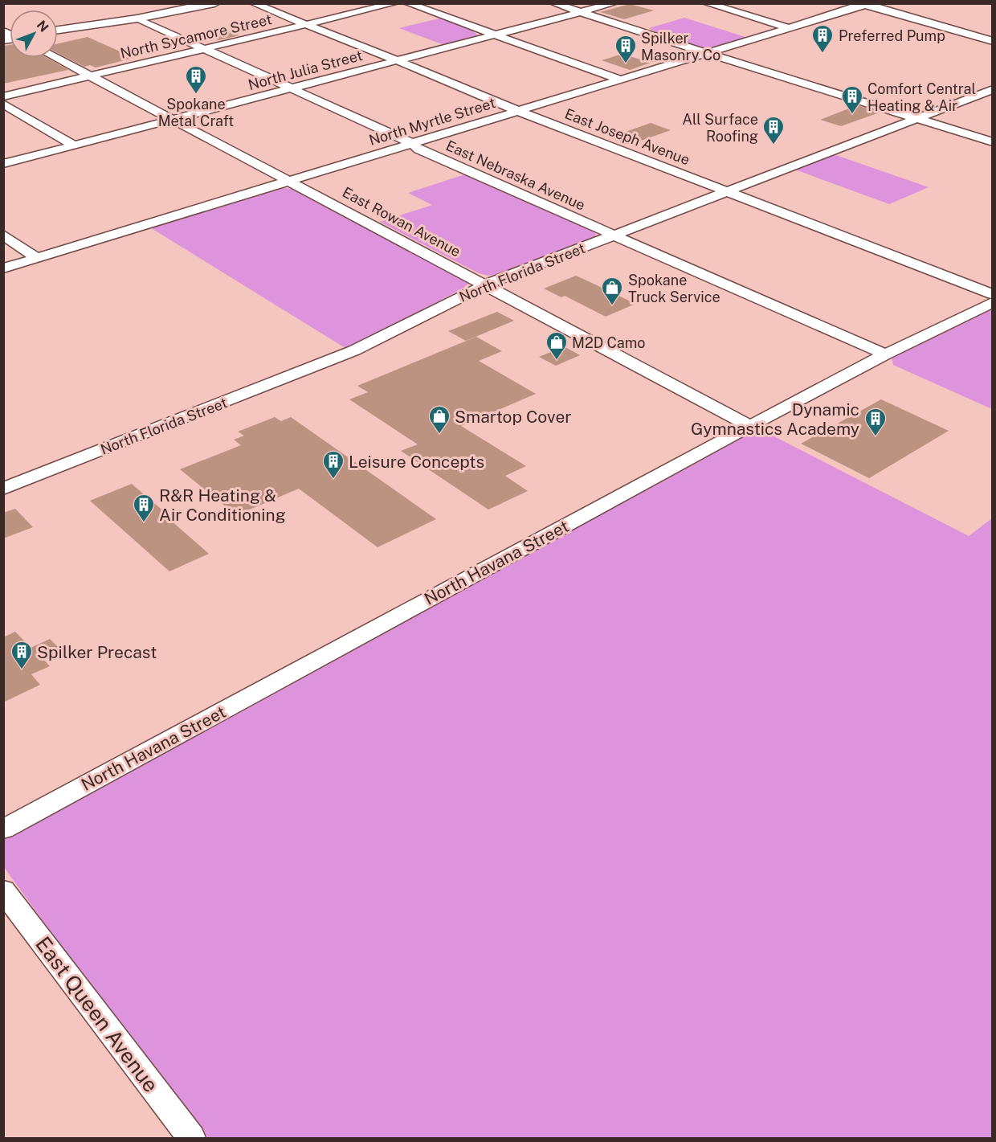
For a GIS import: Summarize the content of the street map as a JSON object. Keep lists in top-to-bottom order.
{
  "streets": {
    "street": [
      "North Sycamore Street",
      "North Julia Street",
      "North Myrtle Street",
      "East Joseph Avenue",
      "East Nebraska Avenue",
      "East Rowan Avenue",
      "North Florida Street",
      "North Havana Street",
      "East Queen Avenue"
    ]
  },
  "crossings": [
    ["North Sycamore Street", "East Joseph Avenue"],
    ["North Sycamore Street", "East Nebraska Avenue"],
    ["North Sycamore Street", "East Rowan Avenue"],
    ["North Julia Street", "East Joseph Avenue"],
    ["North Julia Street", "East Nebraska Avenue"],
    ["North Julia Street", "East Rowan Avenue"],
    ["North Myrtle Street", "East Joseph Avenue"],
    ["North Myrtle Street", "East Nebraska Avenue"],
    ["North Myrtle Street", "East Rowan Avenue"],
    ["East Joseph Avenue", "North Florida Street"],
    ["East Nebraska Avenue", "North Florida Street"],
    ["East Nebraska Avenue", "North Havana Street"],
    ["East Rowan Avenue", "North Florida Street"],
    ["East Rowan Avenue", "North Havana Street"]
  ],
  "places": {
    "building": [
      "Preferred Pump",
      "Spilker Masonry Co",
      "Spokane Metal Craft",
      "Comfort Central Heating & Air",
      "All Surface Roofing",
      "Dynamic Gymnastics Academy",
      "Leisure Concepts",
      "R&R Heating & Air Conditioning",
      "Spilker Precast"
    ],
    "shop": ["Spokane Truck Service", "M2D Camo", "Smartop Cover"]
  },
  "north": "top right"
}
